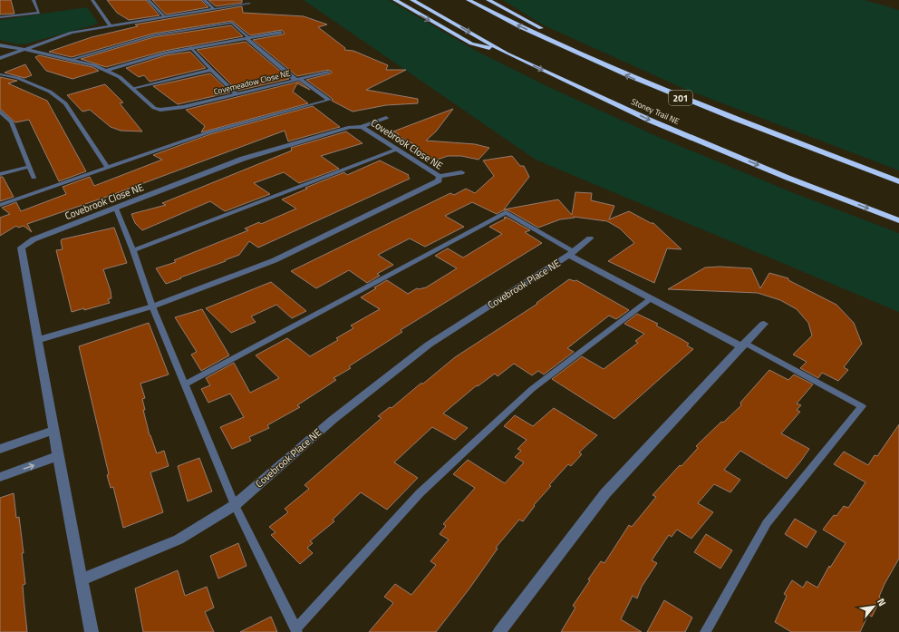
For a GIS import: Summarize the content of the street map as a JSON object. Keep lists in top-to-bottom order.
{
  "streets": {
    "highway": ["201", "Stoney Trail NE"],
    "street": ["Covemeadow Close NE", "Covebrook Close NE", "Covebrook Place NE"]
  },
  "north": "top right"
}
